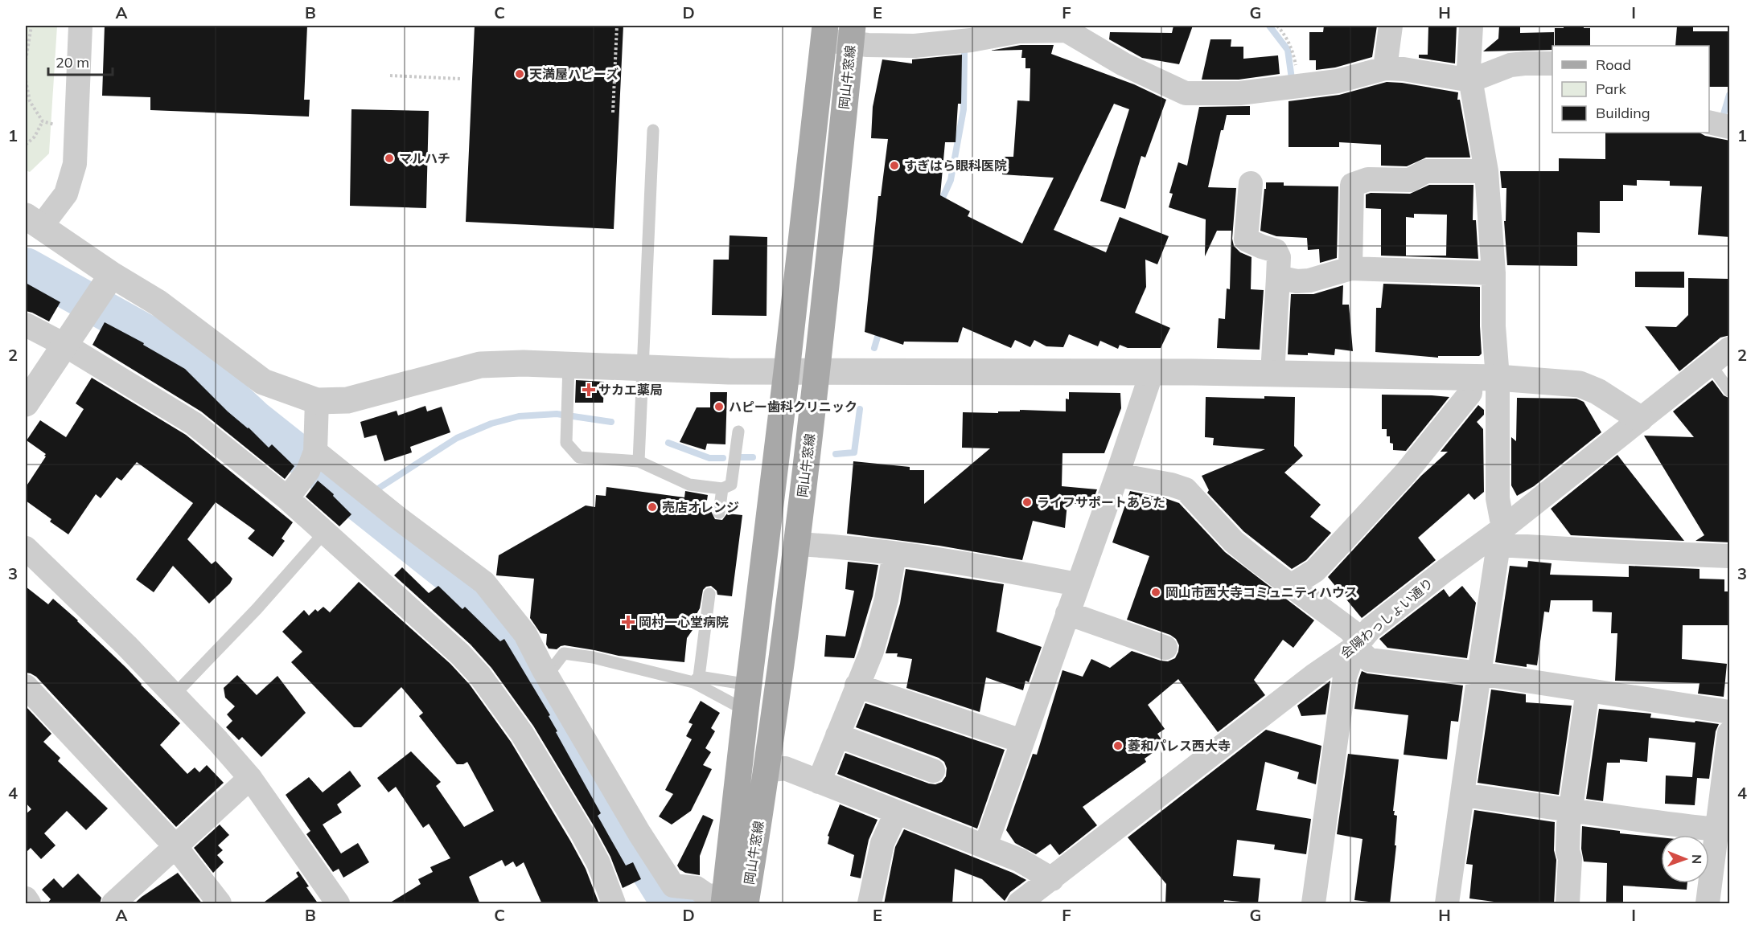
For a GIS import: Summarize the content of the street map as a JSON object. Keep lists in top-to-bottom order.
{
  "streets": {
    "main road": ["岡山牛窓線"],
    "street": ["会陽わっしょい通り"]
  },
  "places": {
    "other": [
      "天満屋ハピーズ",
      "マルハチ",
      "すぎはら眼科医院",
      "ハピー歯科クリニック",
      "ライフサポートあらた",
      "売店オレンジ",
      "岡山市西大寺コミュニティハウス",
      "菱和パレス西大寺"
    ],
    "health": ["サカエ薬局", "岡村一心堂病院"]
  },
  "legend": ["Road", "Park", "Building"],
  "scale_bar": "20 m",
  "north": "right",
  "grid": {
    "columns": [
      "A",
      "B",
      "C",
      "D",
      "E",
      "F",
      "G",
      "H",
      "I"
    ],
    "rows": [
      "1",
      "2",
      "3",
      "4"
    ]
  }
}
